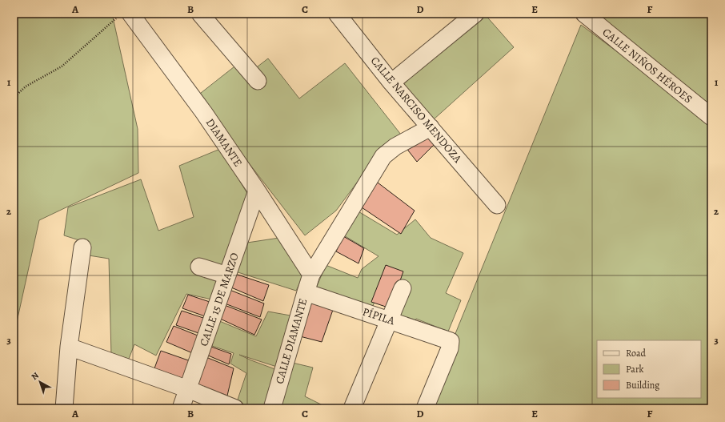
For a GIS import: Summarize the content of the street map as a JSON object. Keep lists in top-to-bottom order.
{
  "streets": {
    "street": [
      "CALLE NIÑOS HÉROES",
      "CALLE NARCISO MENDOZA",
      "DIAMANTE",
      "CALLE 15 DE MARZO",
      "PÍPILA",
      "CALLE DIAMANTE"
    ]
  },
  "crossings": [
    ["CALLE NARCISO MENDOZA", "CALLE DIAMANTE"],
    ["DIAMANTE", "CALLE 15 DE MARZO"],
    ["DIAMANTE", "CALLE DIAMANTE"],
    ["PÍPILA", "CALLE DIAMANTE"]
  ],
  "legend": ["Road", "Park", "Building"],
  "north": "top left",
  "grid": {
    "columns": [
      "A",
      "B",
      "C",
      "D",
      "E",
      "F"
    ],
    "rows": ["1", "2", "3"]
  }
}
